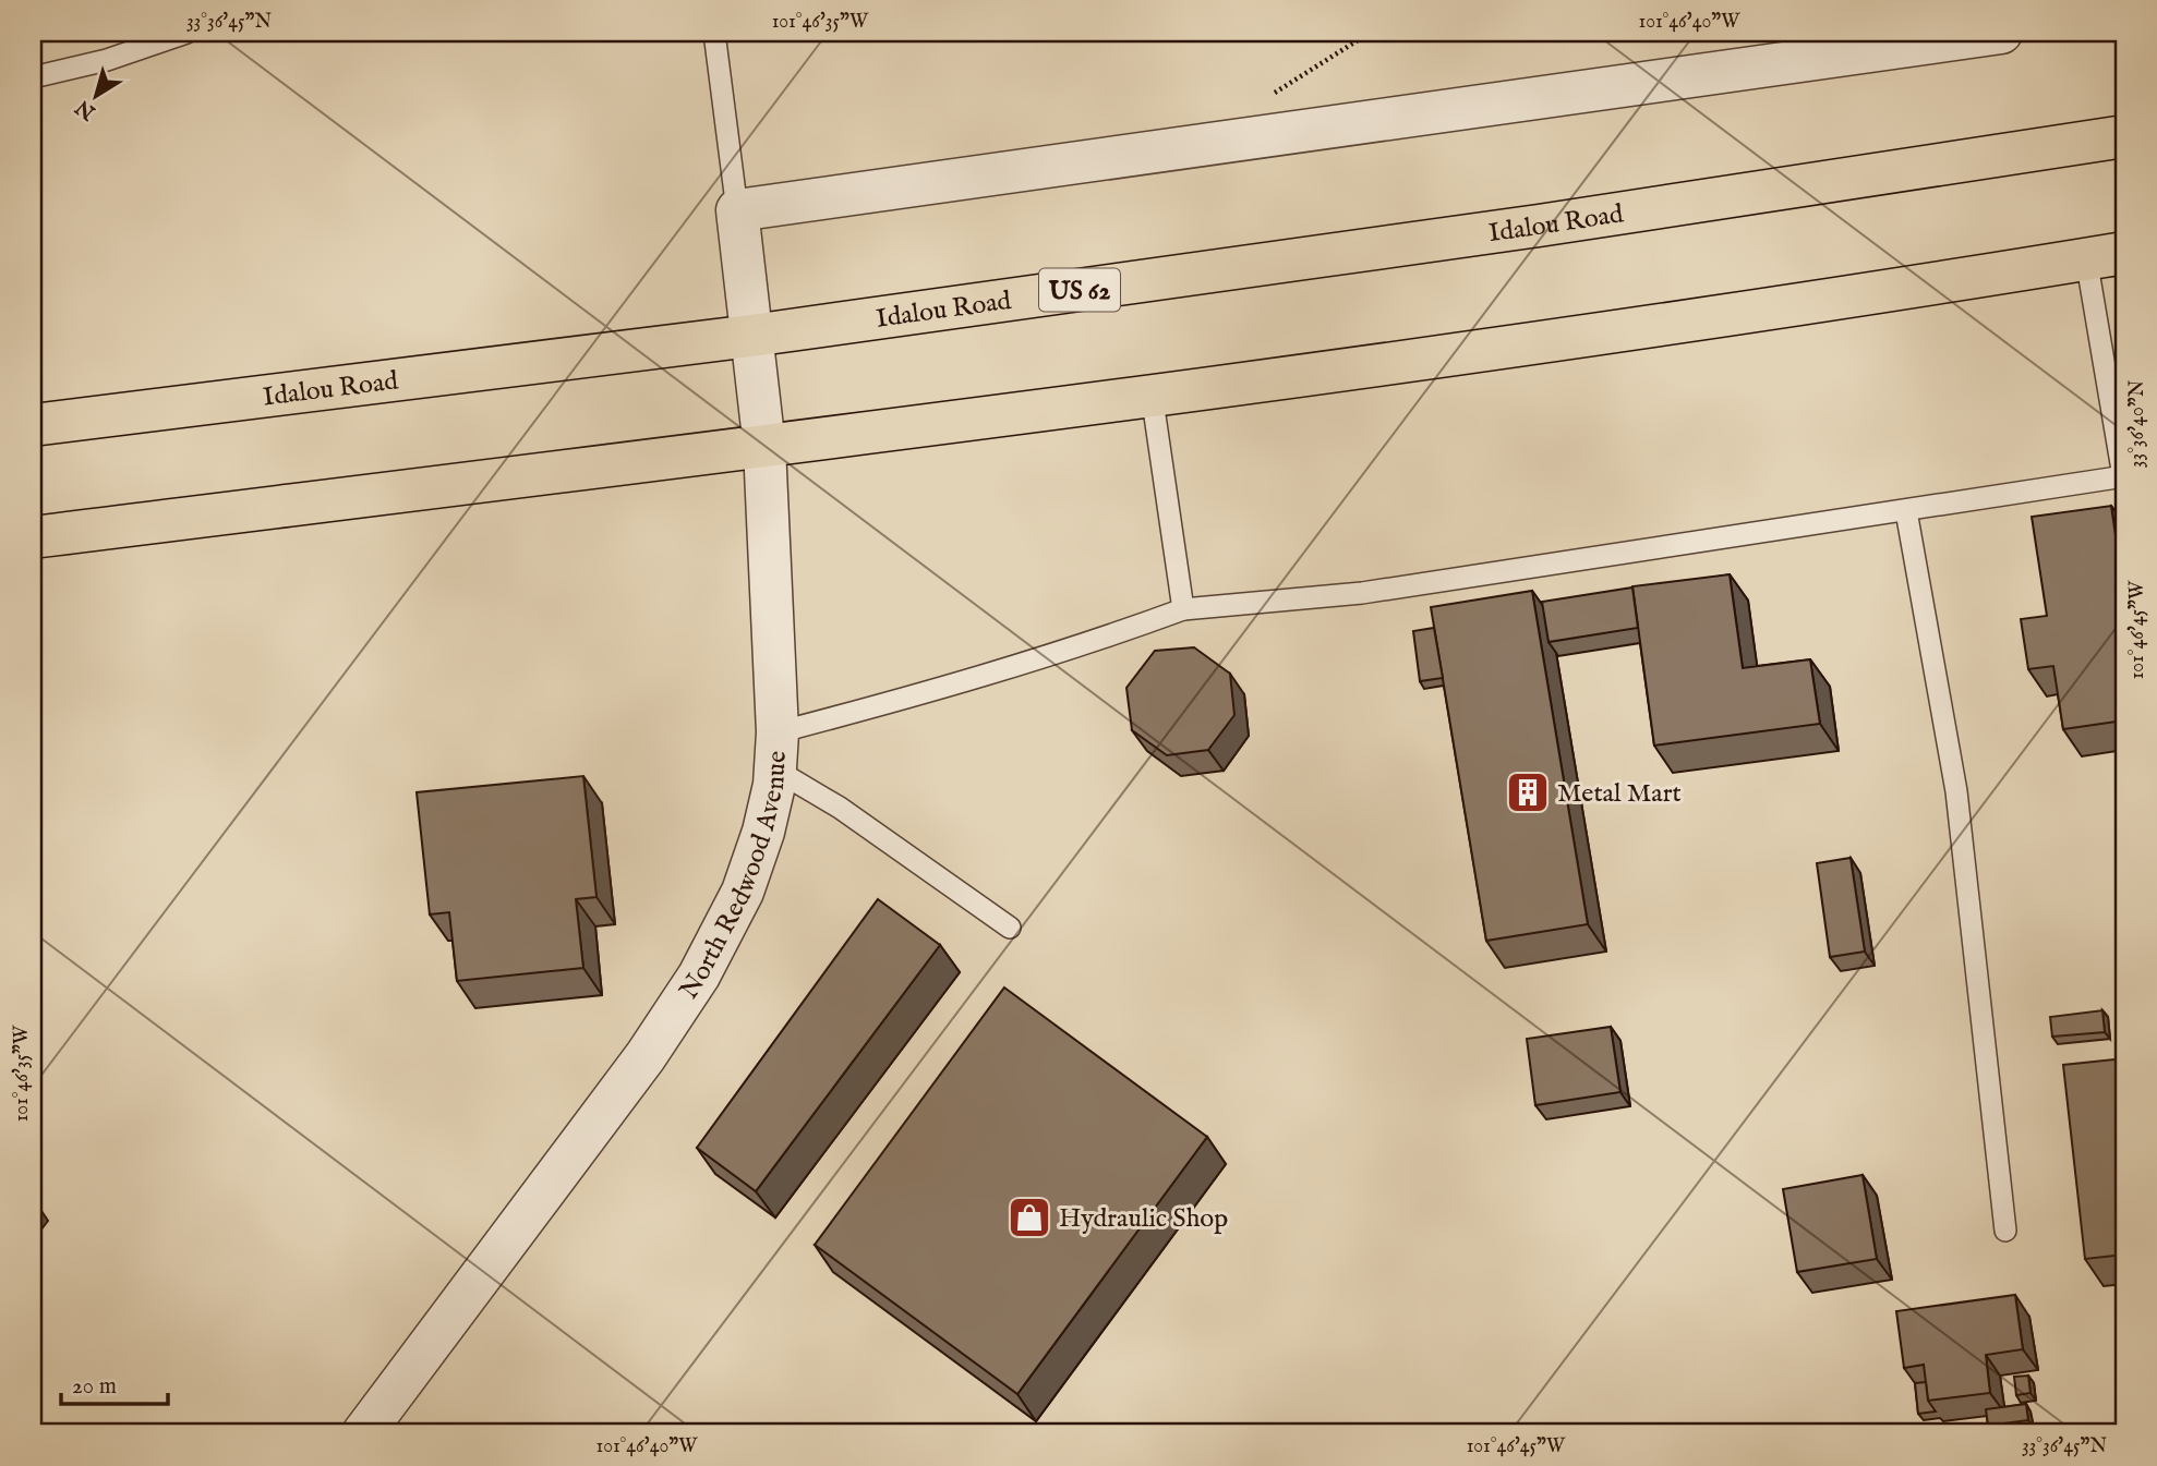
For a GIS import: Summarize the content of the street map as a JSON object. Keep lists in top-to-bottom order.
{
  "streets": {
    "highway": ["Idalou Road", "US 62"],
    "street": ["North Redwood Avenue"]
  },
  "crossings": [
    ["Idalou Road", "North Redwood Avenue"]
  ],
  "places": {
    "building": ["Metal Mart"],
    "shop": ["Hydraulic Shop"]
  },
  "scale_bar": "20 m",
  "north": "bottom left",
  "coordinates": [
    "33°36'45\"N",
    "101°46'35\"W",
    "101°46'40\"W",
    "33°36'40\"N",
    "101°46'45\"W"
  ]
}
